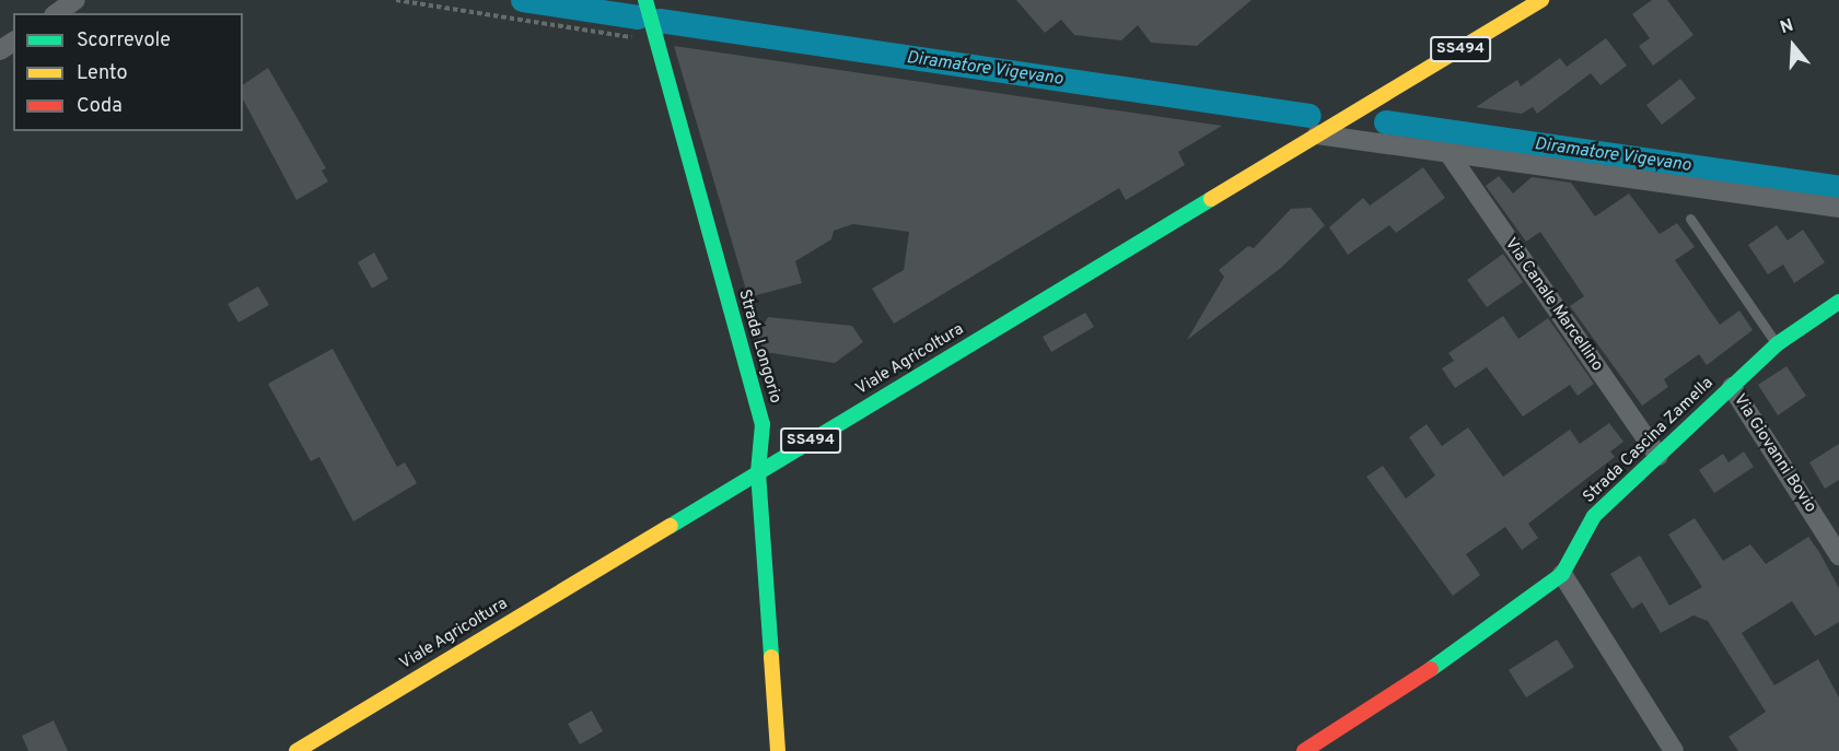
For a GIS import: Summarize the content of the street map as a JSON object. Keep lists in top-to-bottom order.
{
  "streets": {
    "street": [
      "SS494",
      "Via Canale Marcellino",
      "Strada Longorio",
      "Viale Agricoltura",
      "Strada Cascina Zamella",
      "Via Giovanni Bovio"
    ]
  },
  "crossings": [
    ["Via Canale Marcellino", "Strada Cascina Zamella"],
    ["Strada Longorio", "Viale Agricoltura"],
    ["Strada Cascina Zamella", "Via Giovanni Bovio"]
  ],
  "water": ["Diramatore Vigevano"],
  "legend": ["Scorrevole", "Lento", "Coda"],
  "north": "top"
}
